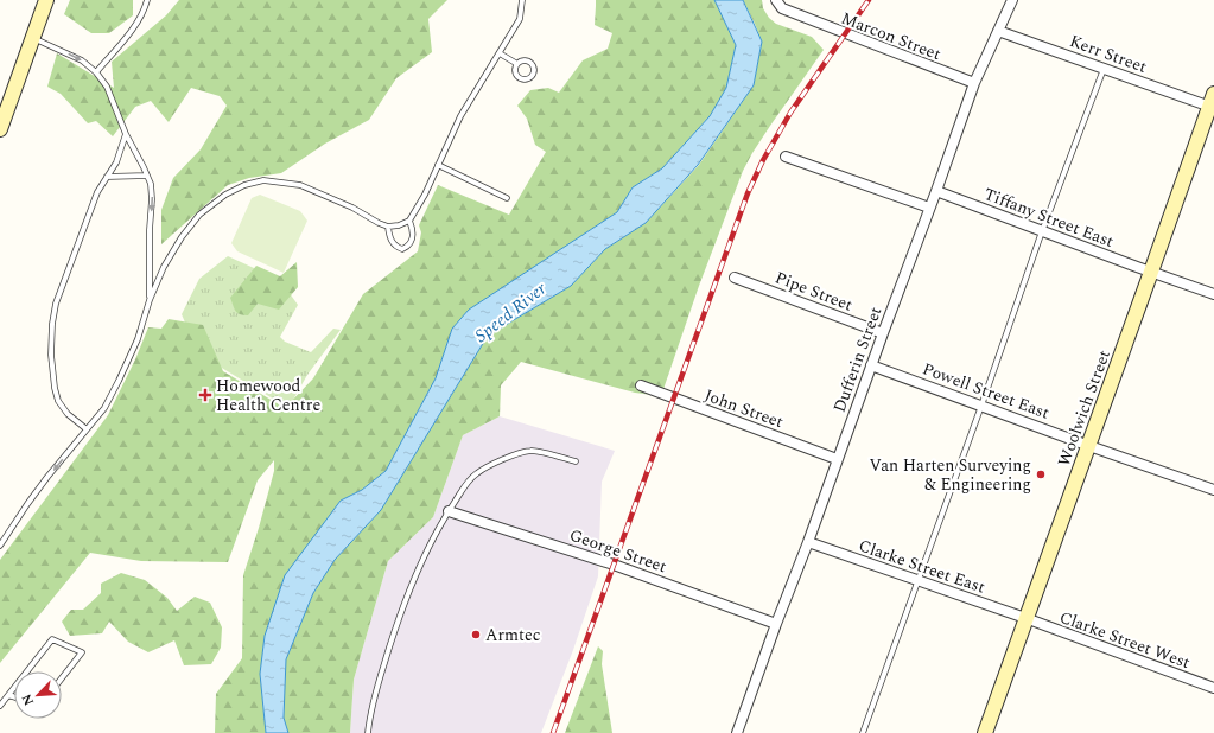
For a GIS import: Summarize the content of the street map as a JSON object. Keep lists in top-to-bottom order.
{
  "streets": {
    "main road": ["Woolwich Street"],
    "street": [
      "Marcon Street",
      "Kerr Street",
      "Tiffany Street East",
      "Pipe Street",
      "Dufferin Street",
      "Powell Street East",
      "John Street",
      "George Street",
      "Clarke Street East",
      "Clarke Street West"
    ]
  },
  "crossings": [
    ["Marcon Street", "Dufferin Street"],
    ["Kerr Street", "Dufferin Street"],
    ["Kerr Street", "Woolwich Street"],
    ["Tiffany Street East", "Dufferin Street"],
    ["Tiffany Street East", "Woolwich Street"],
    ["Pipe Street", "Dufferin Street"],
    ["Dufferin Street", "Powell Street East"],
    ["Dufferin Street", "John Street"],
    ["Dufferin Street", "George Street"],
    ["Dufferin Street", "Clarke Street East"],
    ["Powell Street East", "Woolwich Street"],
    ["Woolwich Street", "Clarke Street East"],
    ["Woolwich Street", "Clarke Street West"],
    ["Clarke Street East", "Clarke Street West"]
  ],
  "water": ["Speed River"],
  "places": {
    "health": ["Homewood Health Centre"],
    "other": ["Van Harten Surveying & Engineering", "Armtec"]
  },
  "north": "bottom left"
}
